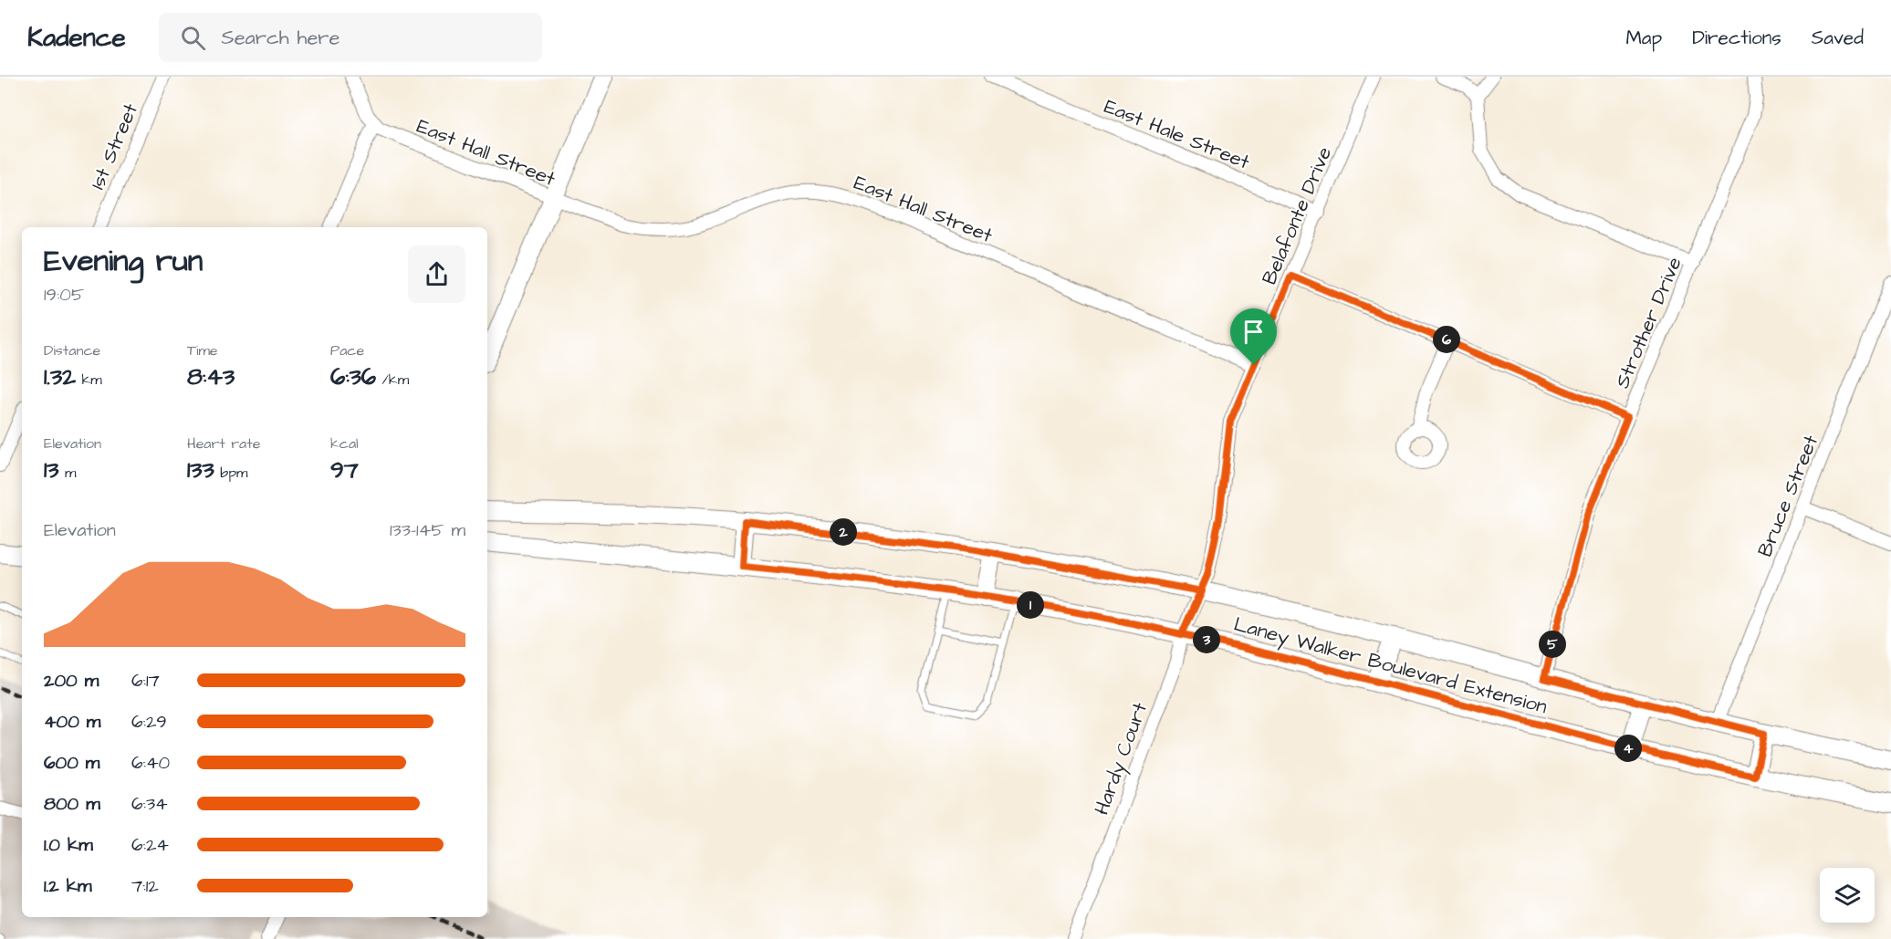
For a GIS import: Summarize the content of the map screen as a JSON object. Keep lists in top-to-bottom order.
{
  "streets": {
    "main road": ["Laney Walker Boulevard Extension"],
    "street": [
      "East Hale Street",
      "1st Street",
      "East Hall Street",
      "Belafonte Drive",
      "Strother Drive",
      "Bruce Street",
      "Hardy Court"
    ]
  },
  "crossings": [
    ["East Hale Street", "Belafonte Drive"],
    ["East Hall Street", "Belafonte Drive"],
    ["Belafonte Drive", "Laney Walker Boulevard Extension"],
    ["Belafonte Drive", "Hardy Court"],
    ["Strother Drive", "Laney Walker Boulevard Extension"],
    ["Bruce Street", "Laney Walker Boulevard Extension"],
    ["Laney Walker Boulevard Extension", "Hardy Court"]
  ],
  "page": {
    "header": "Kadence",
    "search": "Search here",
    "nav": ["Map", "Directions", "Saved"],
    "heading": ["Evening run", "19:05"],
    "stats": [
      ["Distance", "1.32 km"],
      ["Time", "8:43"],
      ["Pace", "6:36 /km"],
      ["Elevation", "13 m"],
      ["Heart rate", "133 bpm"],
      ["kcal", "97"]
    ],
    "pins": [
      "6",
      "2",
      "1",
      "3",
      "5",
      "4"
    ],
    "chart": ["Elevation", "133–145 m"],
    "list": [
      {
        "name": "200 m",
        "note": "6:17"
      },
      {
        "name": "400 m",
        "note": "6:29"
      },
      {
        "name": "600 m",
        "note": "6:40"
      },
      {
        "name": "800 m",
        "note": "6:34"
      },
      {
        "name": "1.0 km",
        "note": "6:24"
      },
      {
        "name": "1.2 km",
        "note": "7:12"
      }
    ]
  }
}
